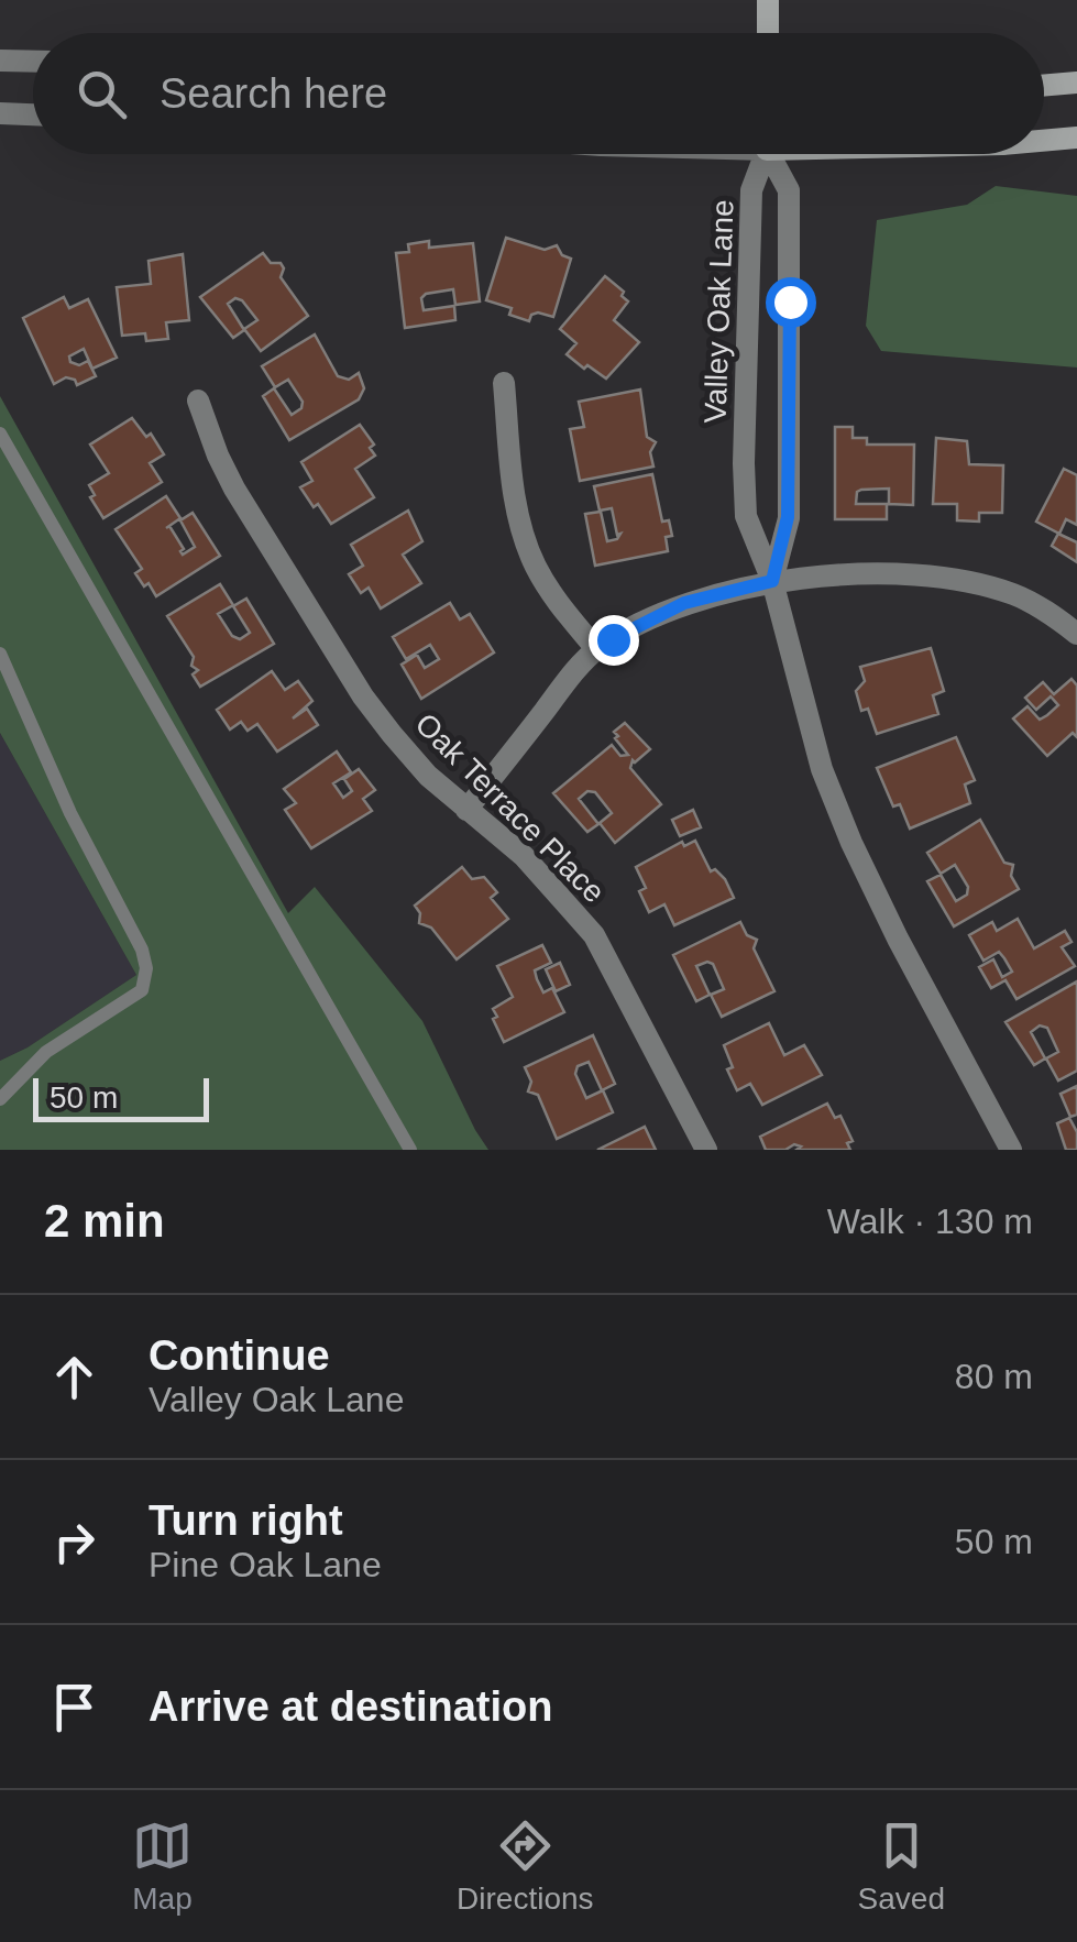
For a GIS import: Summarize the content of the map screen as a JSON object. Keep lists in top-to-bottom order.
{
  "streets": {
    "street": ["Valley Oak Lane", "Oak Terrace Place"]
  },
  "scale_bar": "50 m",
  "page": {
    "search": "Search here",
    "scale": "50 m",
    "heading": ["2 min", "Walk · 130 m"],
    "list": [
      ["Continue", "Valley Oak Lane", "80 m"],
      ["Turn right", "Pine Oak Lane", "50 m"],
      "Arrive at destination"
    ],
    "nav": ["Map", "Directions", "Saved"]
  }
}
